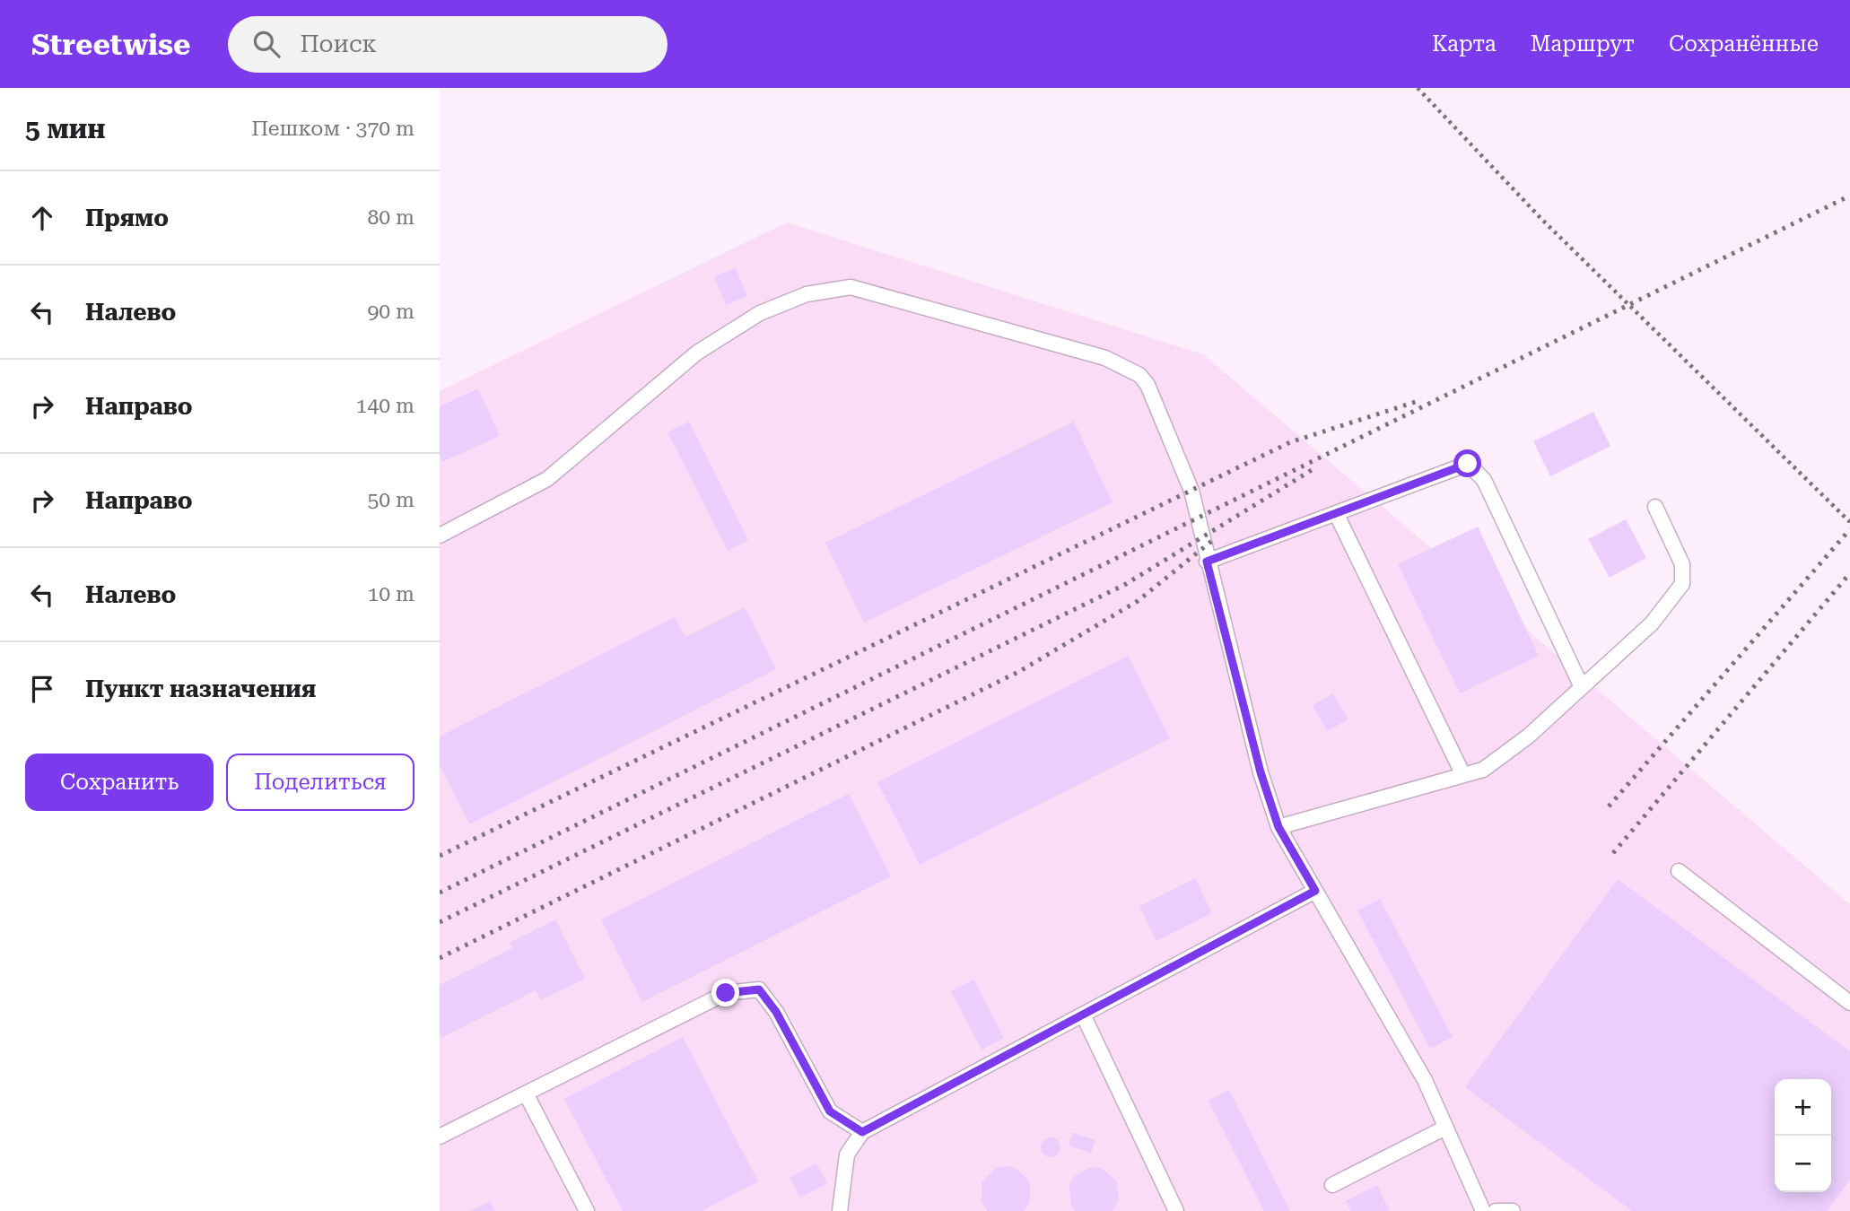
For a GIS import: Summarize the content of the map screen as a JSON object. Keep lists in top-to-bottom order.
{
  "page": {
    "header": "Streetwise",
    "search": "Поиск",
    "nav": ["Карта", "Маршрут", "Сохранённые"],
    "heading": ["5 мин", "Пешком · 370 m"],
    "list": [
      ["Прямо", "80 m"],
      ["Налево", "90 m"],
      ["Направо", "140 m"],
      ["Направо", "50 m"],
      ["Налево", "10 m"],
      "Пункт назначения"
    ],
    "buttons": ["Сохранить", "Поделиться"],
    "map_buttons": ["+", "−"]
  }
}
